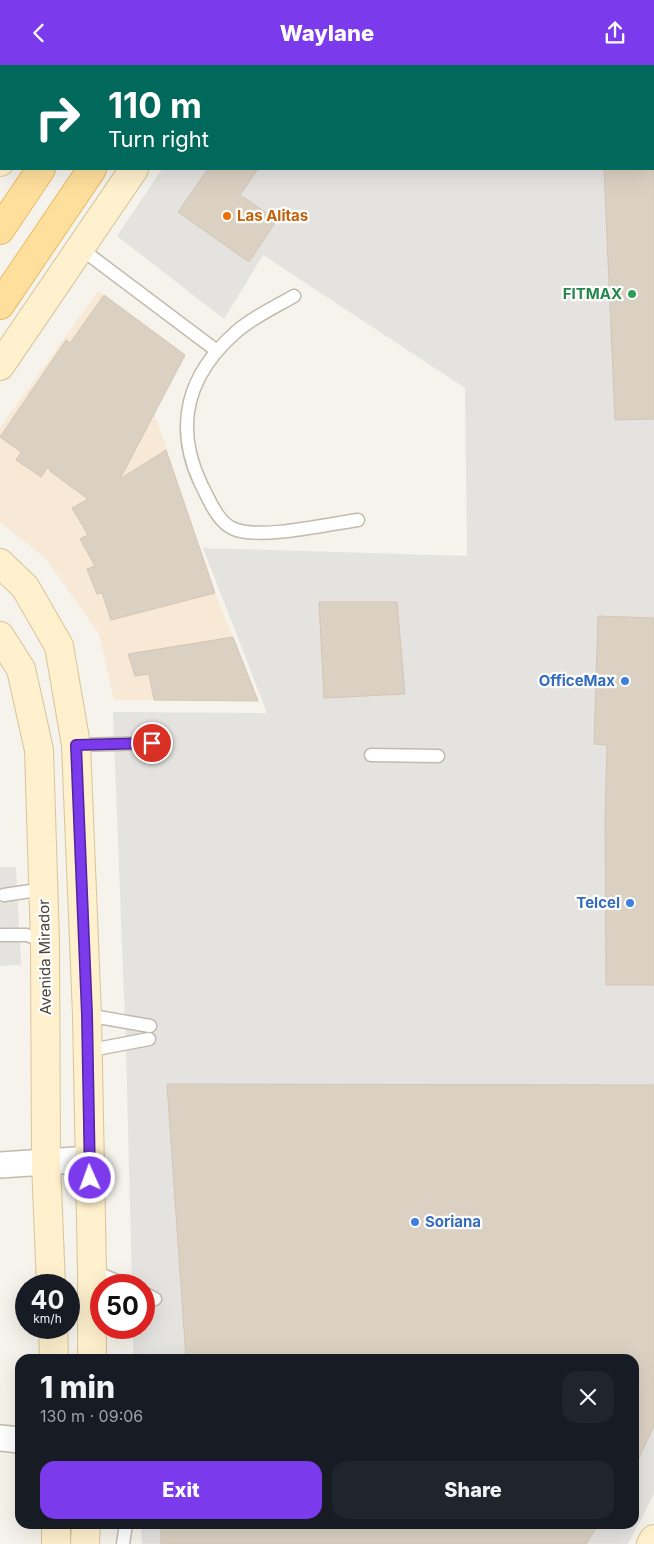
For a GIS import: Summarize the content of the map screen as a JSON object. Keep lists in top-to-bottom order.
{
  "streets": {
    "main road": ["Avenida Mirador"]
  },
  "places": [
    "Las Alitas",
    "FITMAX",
    "OfficeMax",
    "Telcel",
    "Soriana"
  ],
  "page": {
    "header": "Waylane",
    "turn": ["110 m", "Turn right"],
    "speed": "40 km/h",
    "limit": "50",
    "heading": ["1 min", "130 m · 09:06"],
    "buttons": ["Exit", "Share"]
  }
}
